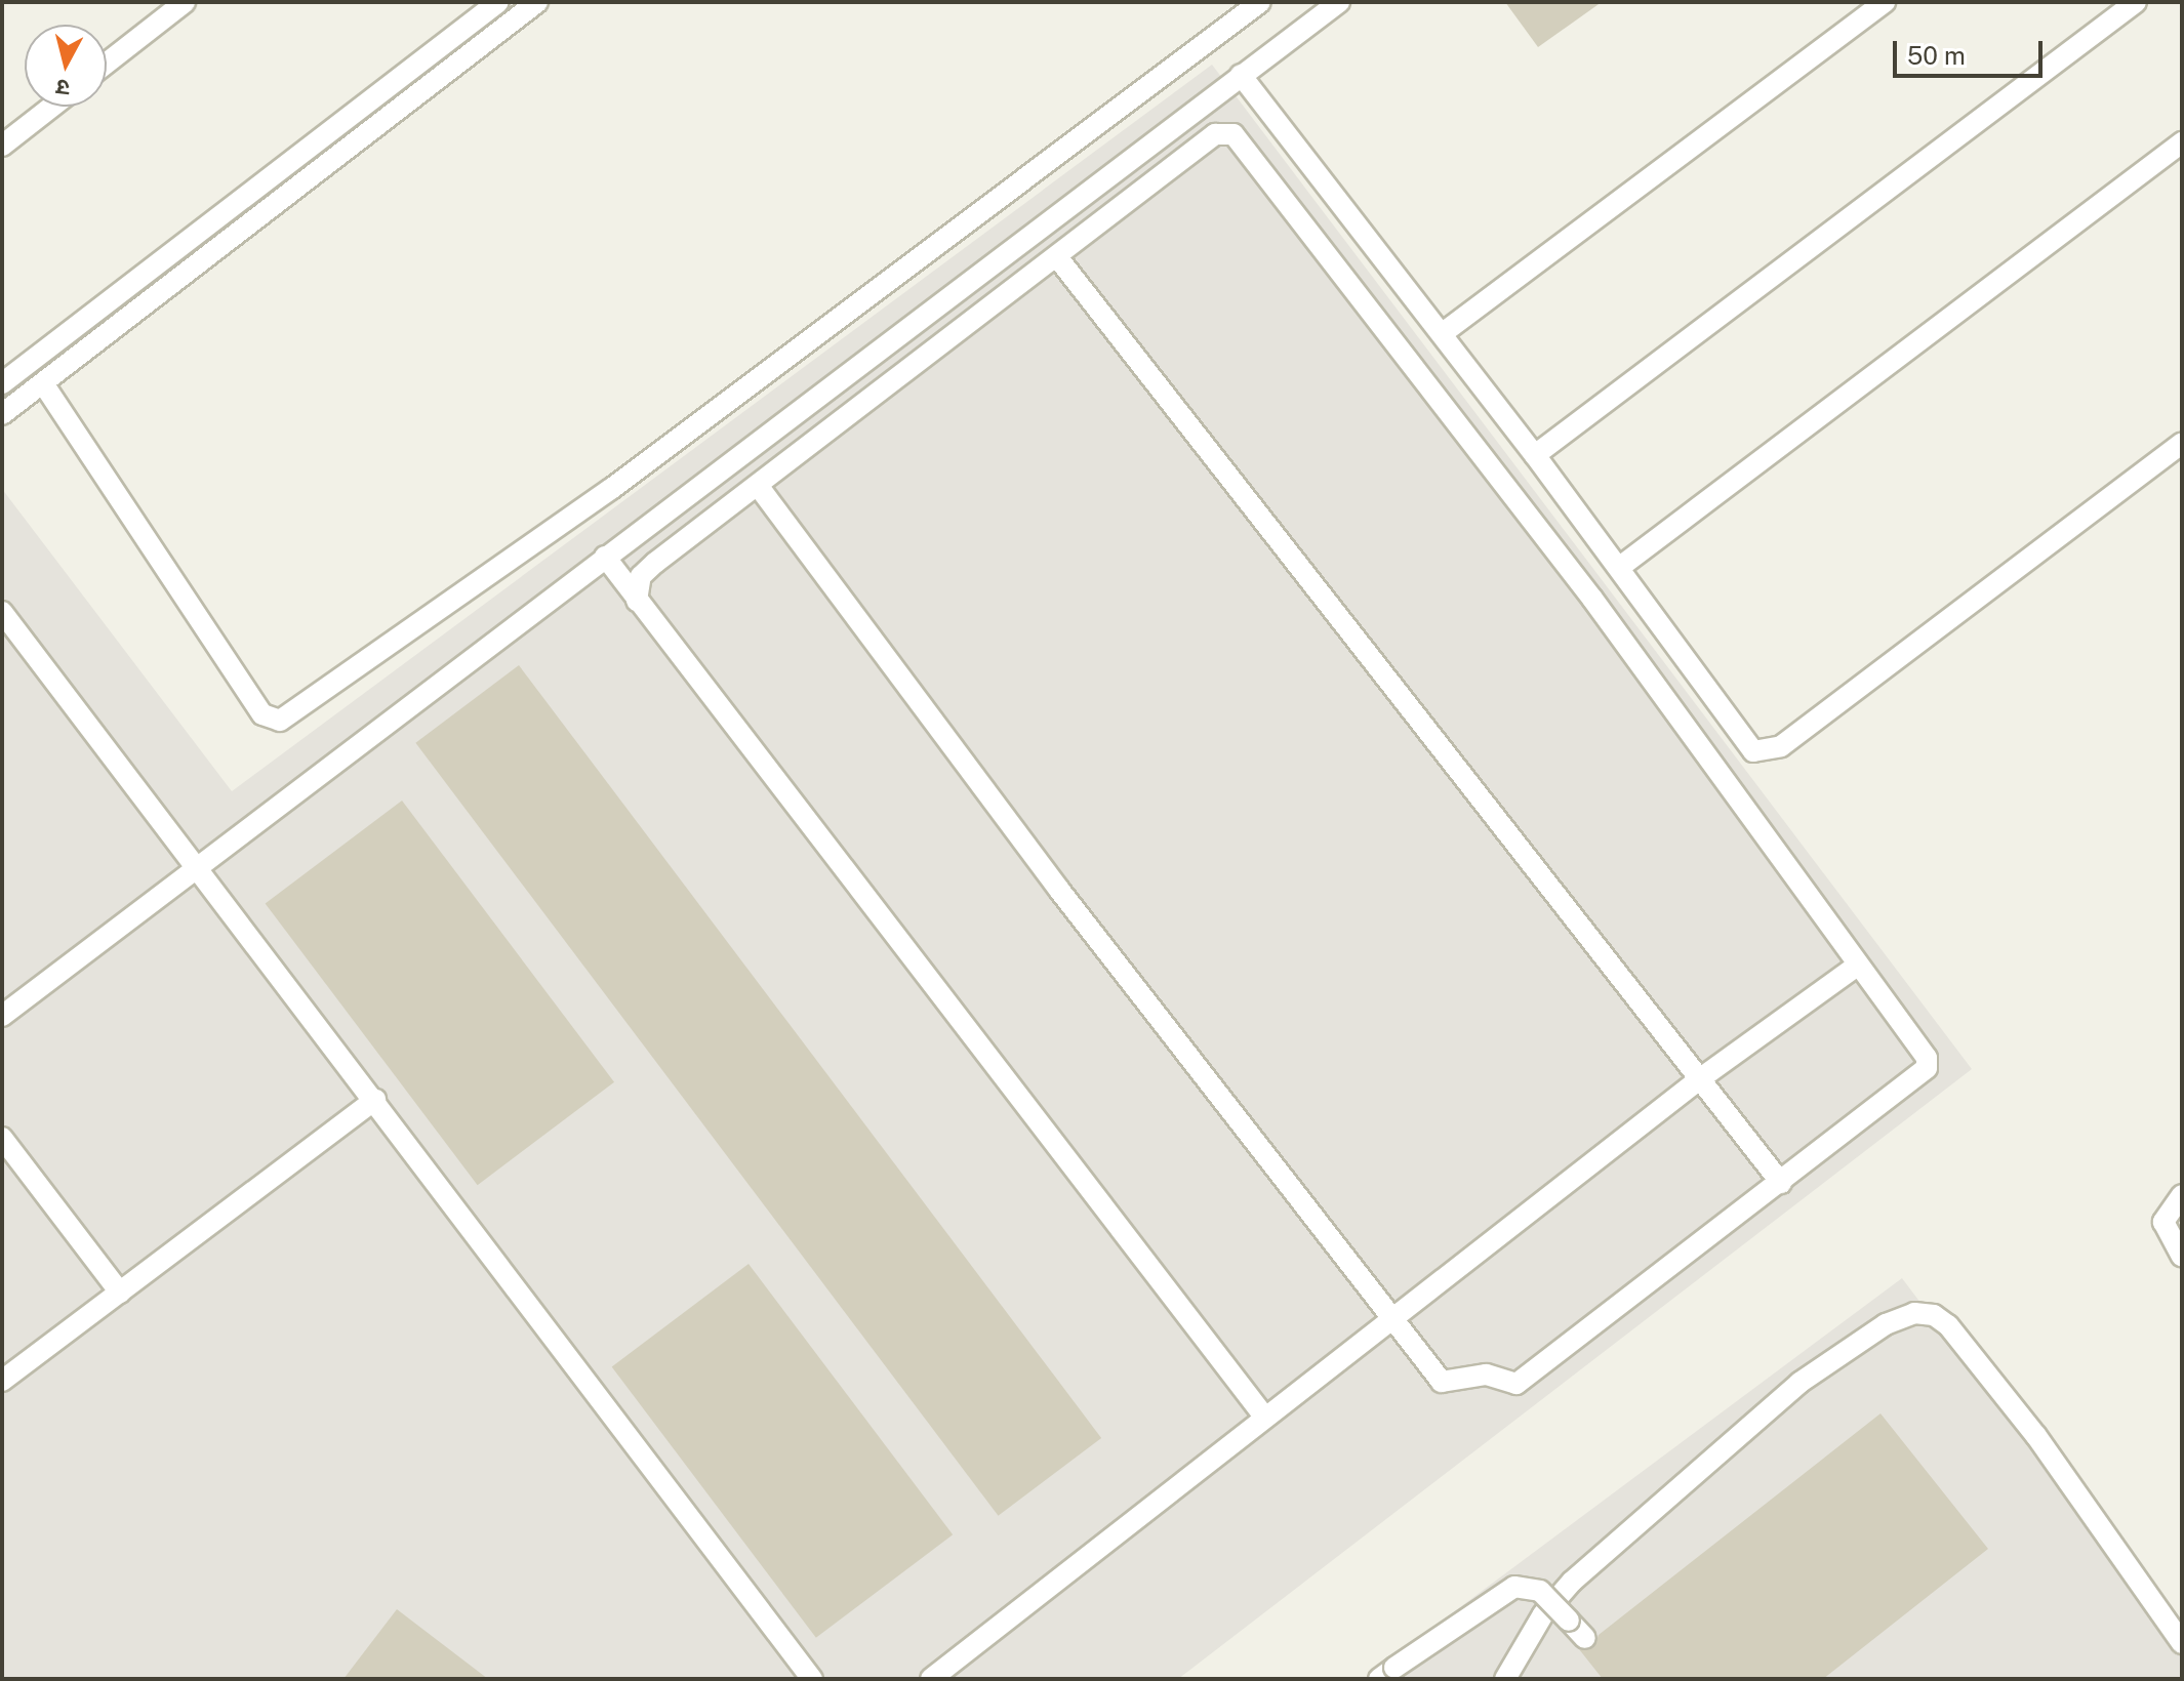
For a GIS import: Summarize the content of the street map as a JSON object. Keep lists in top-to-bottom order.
{
  "scale_bar": "50 m",
  "north": "bottom"
}
